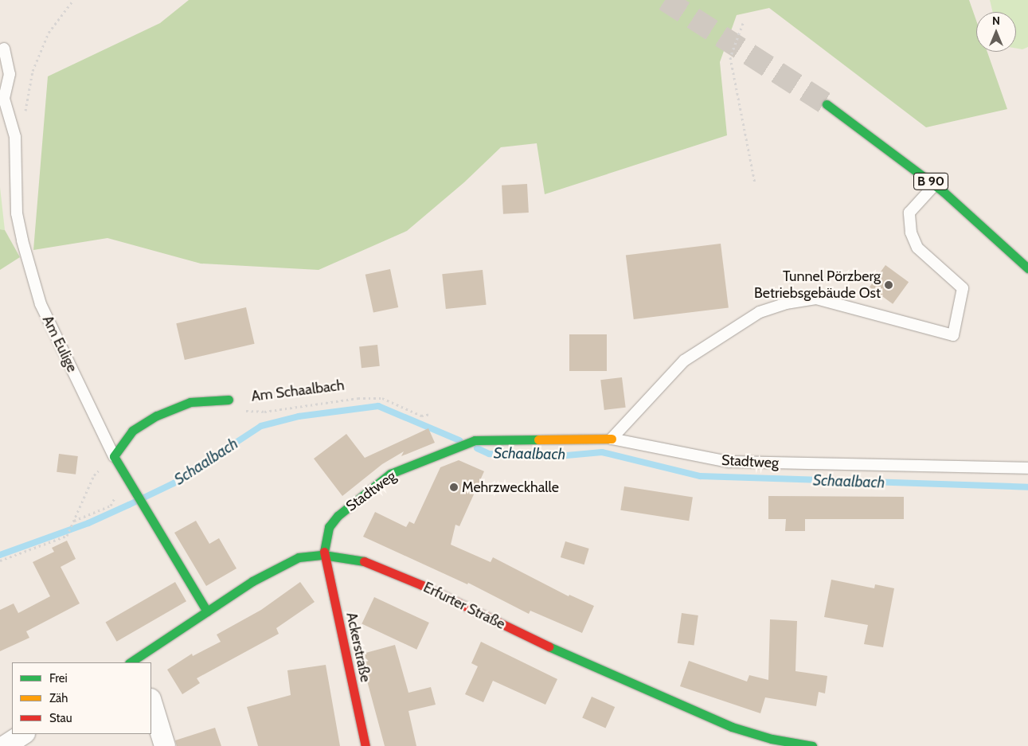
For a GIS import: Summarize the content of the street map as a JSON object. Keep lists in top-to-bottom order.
{
  "streets": {
    "street": [
      "B 90",
      "Am Eulige",
      "Stadtweg",
      "Erfurter Straße",
      "Ackerstraße"
    ],
    "path": ["Am Schaalbach"]
  },
  "crossings": [
    ["Am Eulige", "Erfurter Straße"],
    ["Stadtweg", "Erfurter Straße"],
    ["Stadtweg", "Ackerstraße"],
    ["Erfurter Straße", "Ackerstraße"]
  ],
  "water": ["Schaalbach"],
  "places": ["Tunnel Pörzberg Betriebsgebäude Ost", "Mehrzweckhalle"],
  "legend": ["Frei", "Zäh", "Stau"],
  "north": "top"
}
